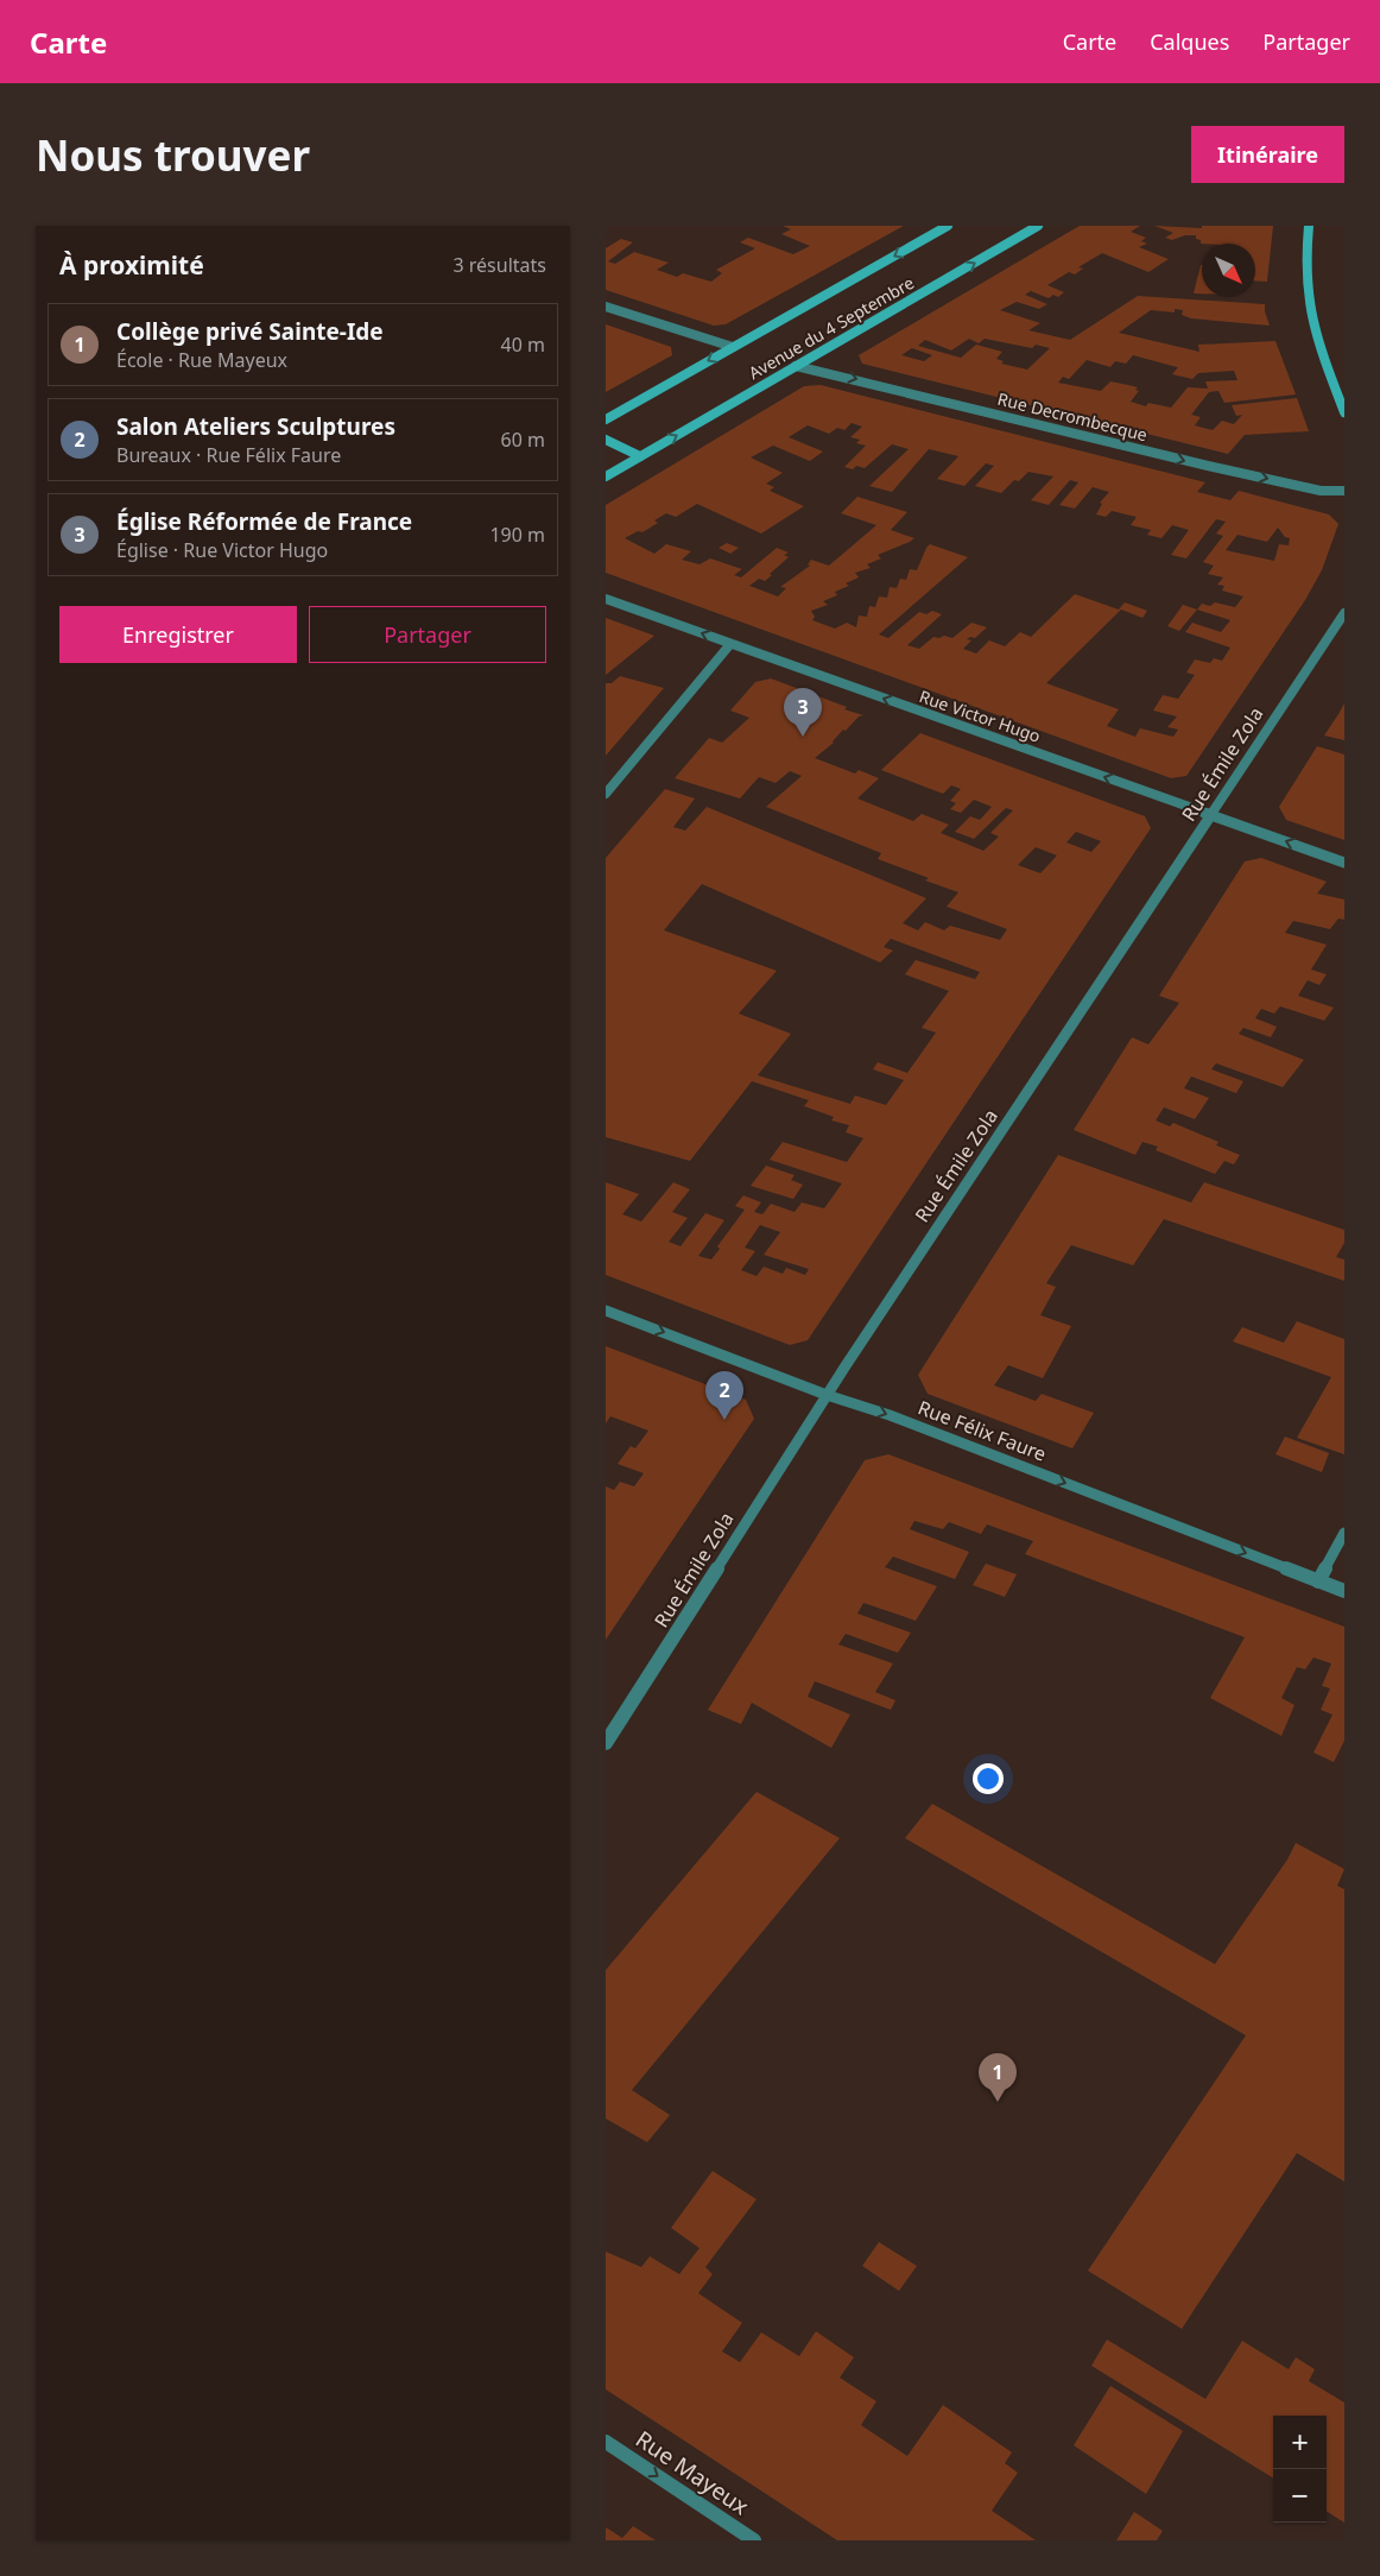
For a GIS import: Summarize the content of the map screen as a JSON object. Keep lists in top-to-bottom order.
{
  "streets": {
    "main road": ["Avenue du 4 Septembre"],
    "street": [
      "Rue Decrombecque",
      "Rue Victor Hugo",
      "Rue Émile Zola",
      "Rue Félix Faure",
      "Rue Mayeux"
    ]
  },
  "crossings": [
    ["Avenue du 4 Septembre", "Rue Decrombecque"],
    ["Rue Victor Hugo", "Rue Émile Zola"],
    ["Rue Émile Zola", "Rue Félix Faure"]
  ],
  "one_way": [
    "Rue Decrombecque",
    "Rue Victor Hugo",
    "Rue Félix Faure",
    "Rue Mayeux"
  ],
  "north": "bottom right",
  "page": {
    "header": "Carte",
    "nav": ["Carte", "Calques", "Partager"],
    "buttons": [
      "Itinéraire",
      ["Enregistrer", "Partager"]
    ],
    "title": "Nous trouver",
    "heading": ["À proximité", "3 résultats"],
    "list": [
      {
        "mark": "1",
        "name": "Collège privé Sainte-Ide",
        "note": "École · Rue Mayeux",
        "value": "40 m"
      },
      {
        "mark": "2",
        "name": "Salon Ateliers Sculptures",
        "note": "Bureaux · Rue Félix Faure",
        "value": "60 m"
      },
      {
        "mark": "3",
        "name": "Église Réformée de France",
        "note": "Église · Rue Victor Hugo",
        "value": "190 m"
      }
    ],
    "pins": ["3", "2", "1"],
    "map_buttons": ["+", "−"]
  }
}
